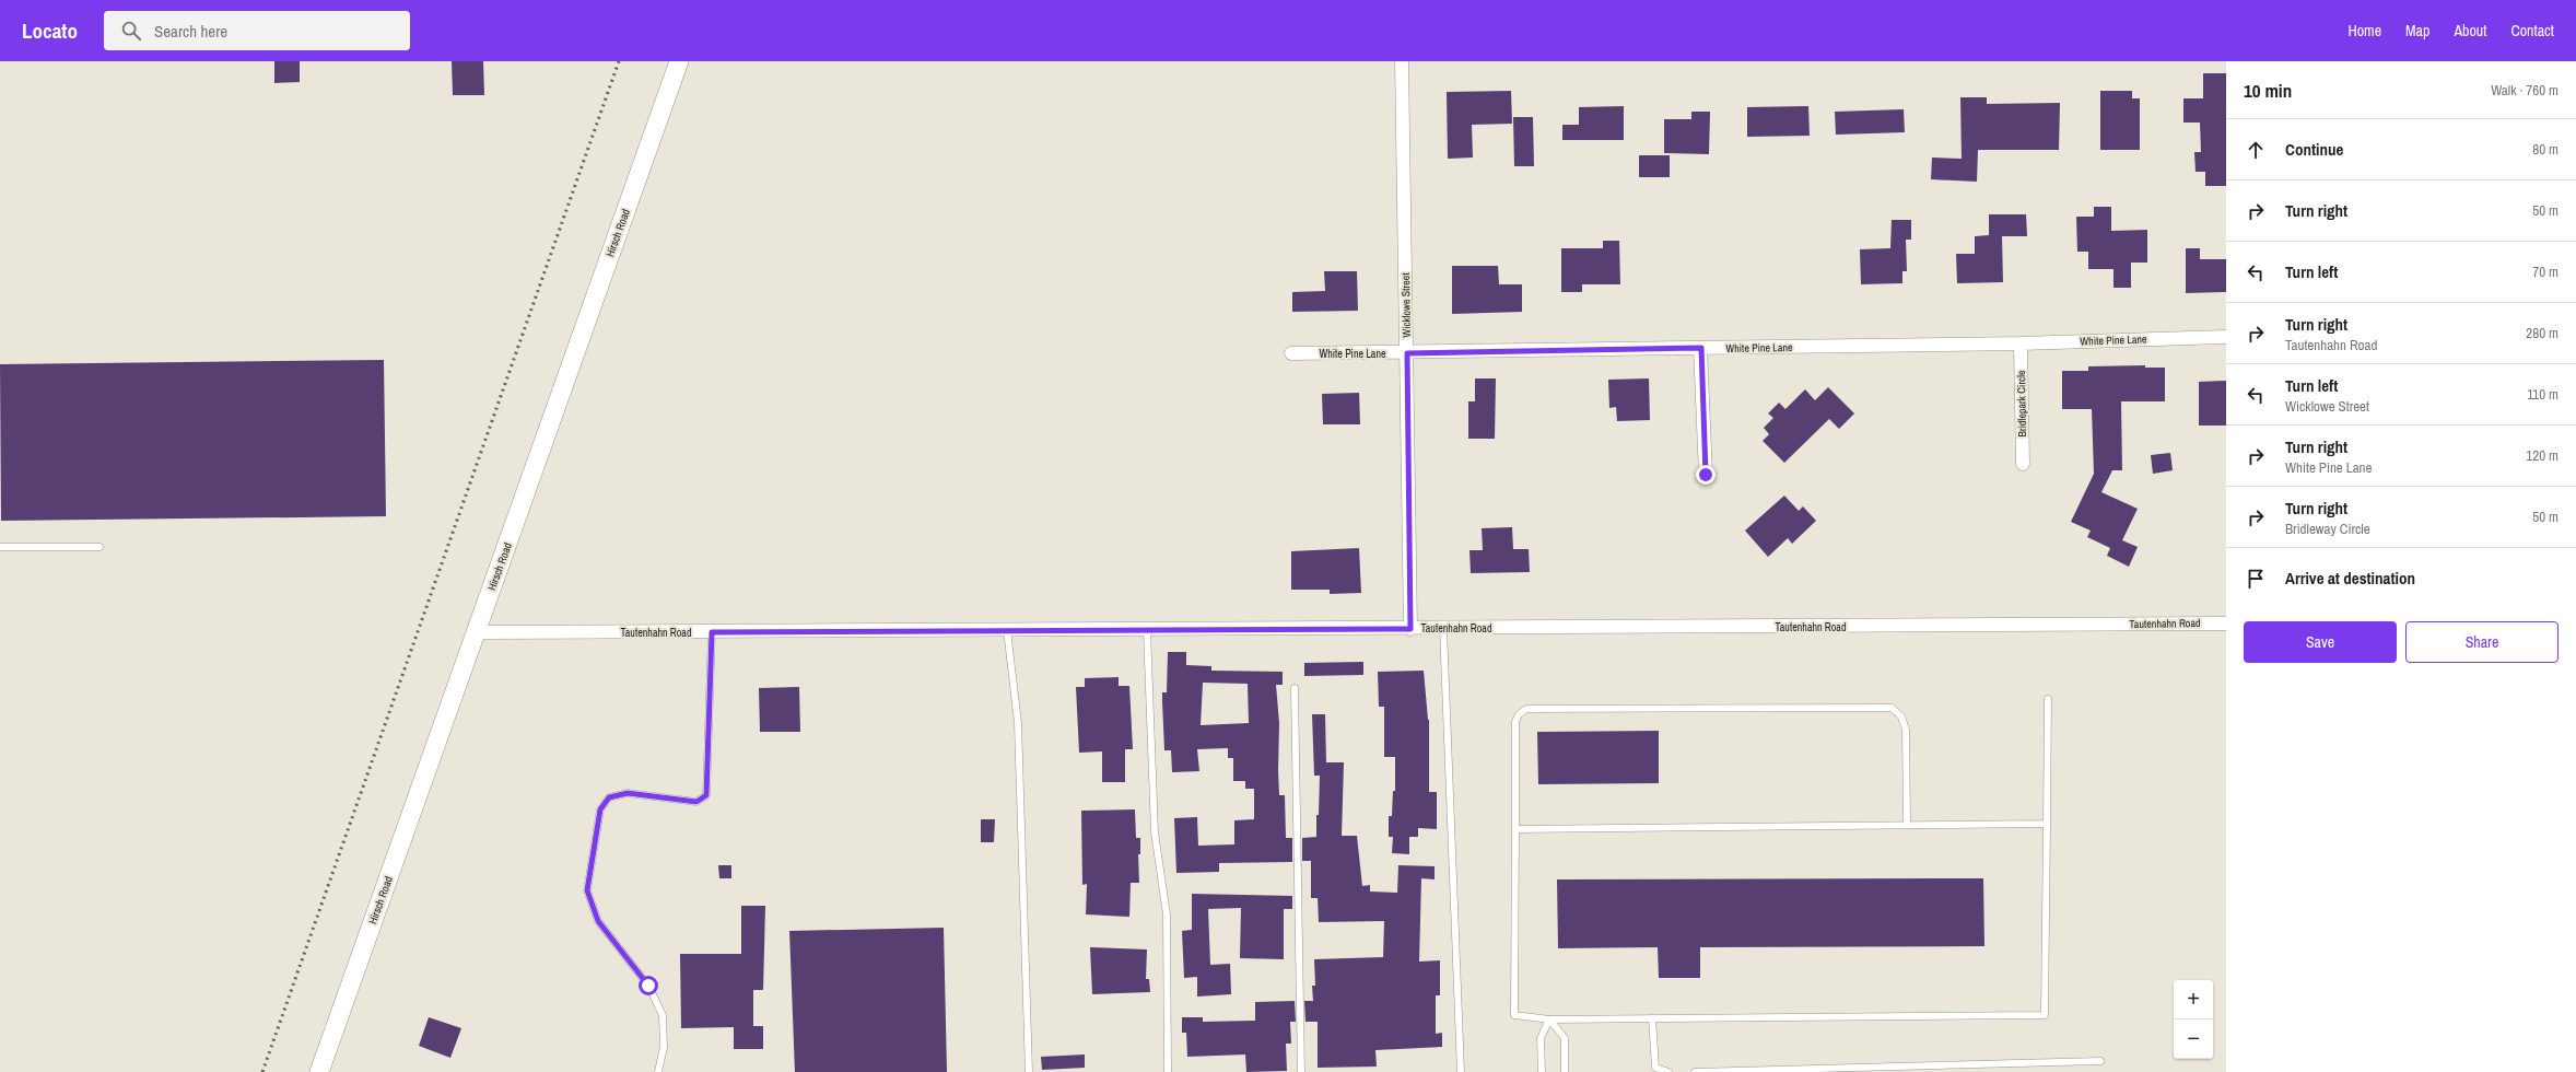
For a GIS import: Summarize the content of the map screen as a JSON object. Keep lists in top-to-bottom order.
{
  "streets": {
    "main road": ["Hirsch Road"],
    "street": [
      "Wicklowe Street",
      "White Pine Lane",
      "Bridlepark Circle",
      "Tautenhahn Road"
    ]
  },
  "crossings": [
    ["Hirsch Road", "Tautenhahn Road"],
    ["Wicklowe Street", "White Pine Lane"],
    ["Wicklowe Street", "Tautenhahn Road"],
    ["White Pine Lane", "Bridlepark Circle"]
  ],
  "page": {
    "header": "Locato",
    "search": "Search here",
    "nav": [
      "Home",
      "Map",
      "About",
      "Contact"
    ],
    "heading": ["10 min", "Walk · 760 m"],
    "list": [
      ["Continue", "80 m"],
      ["Turn right", "50 m"],
      ["Turn left", "70 m"],
      ["Turn right", "Tautenhahn Road", "280 m"],
      ["Turn left", "Wicklowe Street", "110 m"],
      ["Turn right", "White Pine Lane", "120 m"],
      ["Turn right", "Bridleway Circle", "50 m"],
      "Arrive at destination"
    ],
    "buttons": ["Save", "Share"],
    "map_buttons": ["+", "−"]
  }
}
